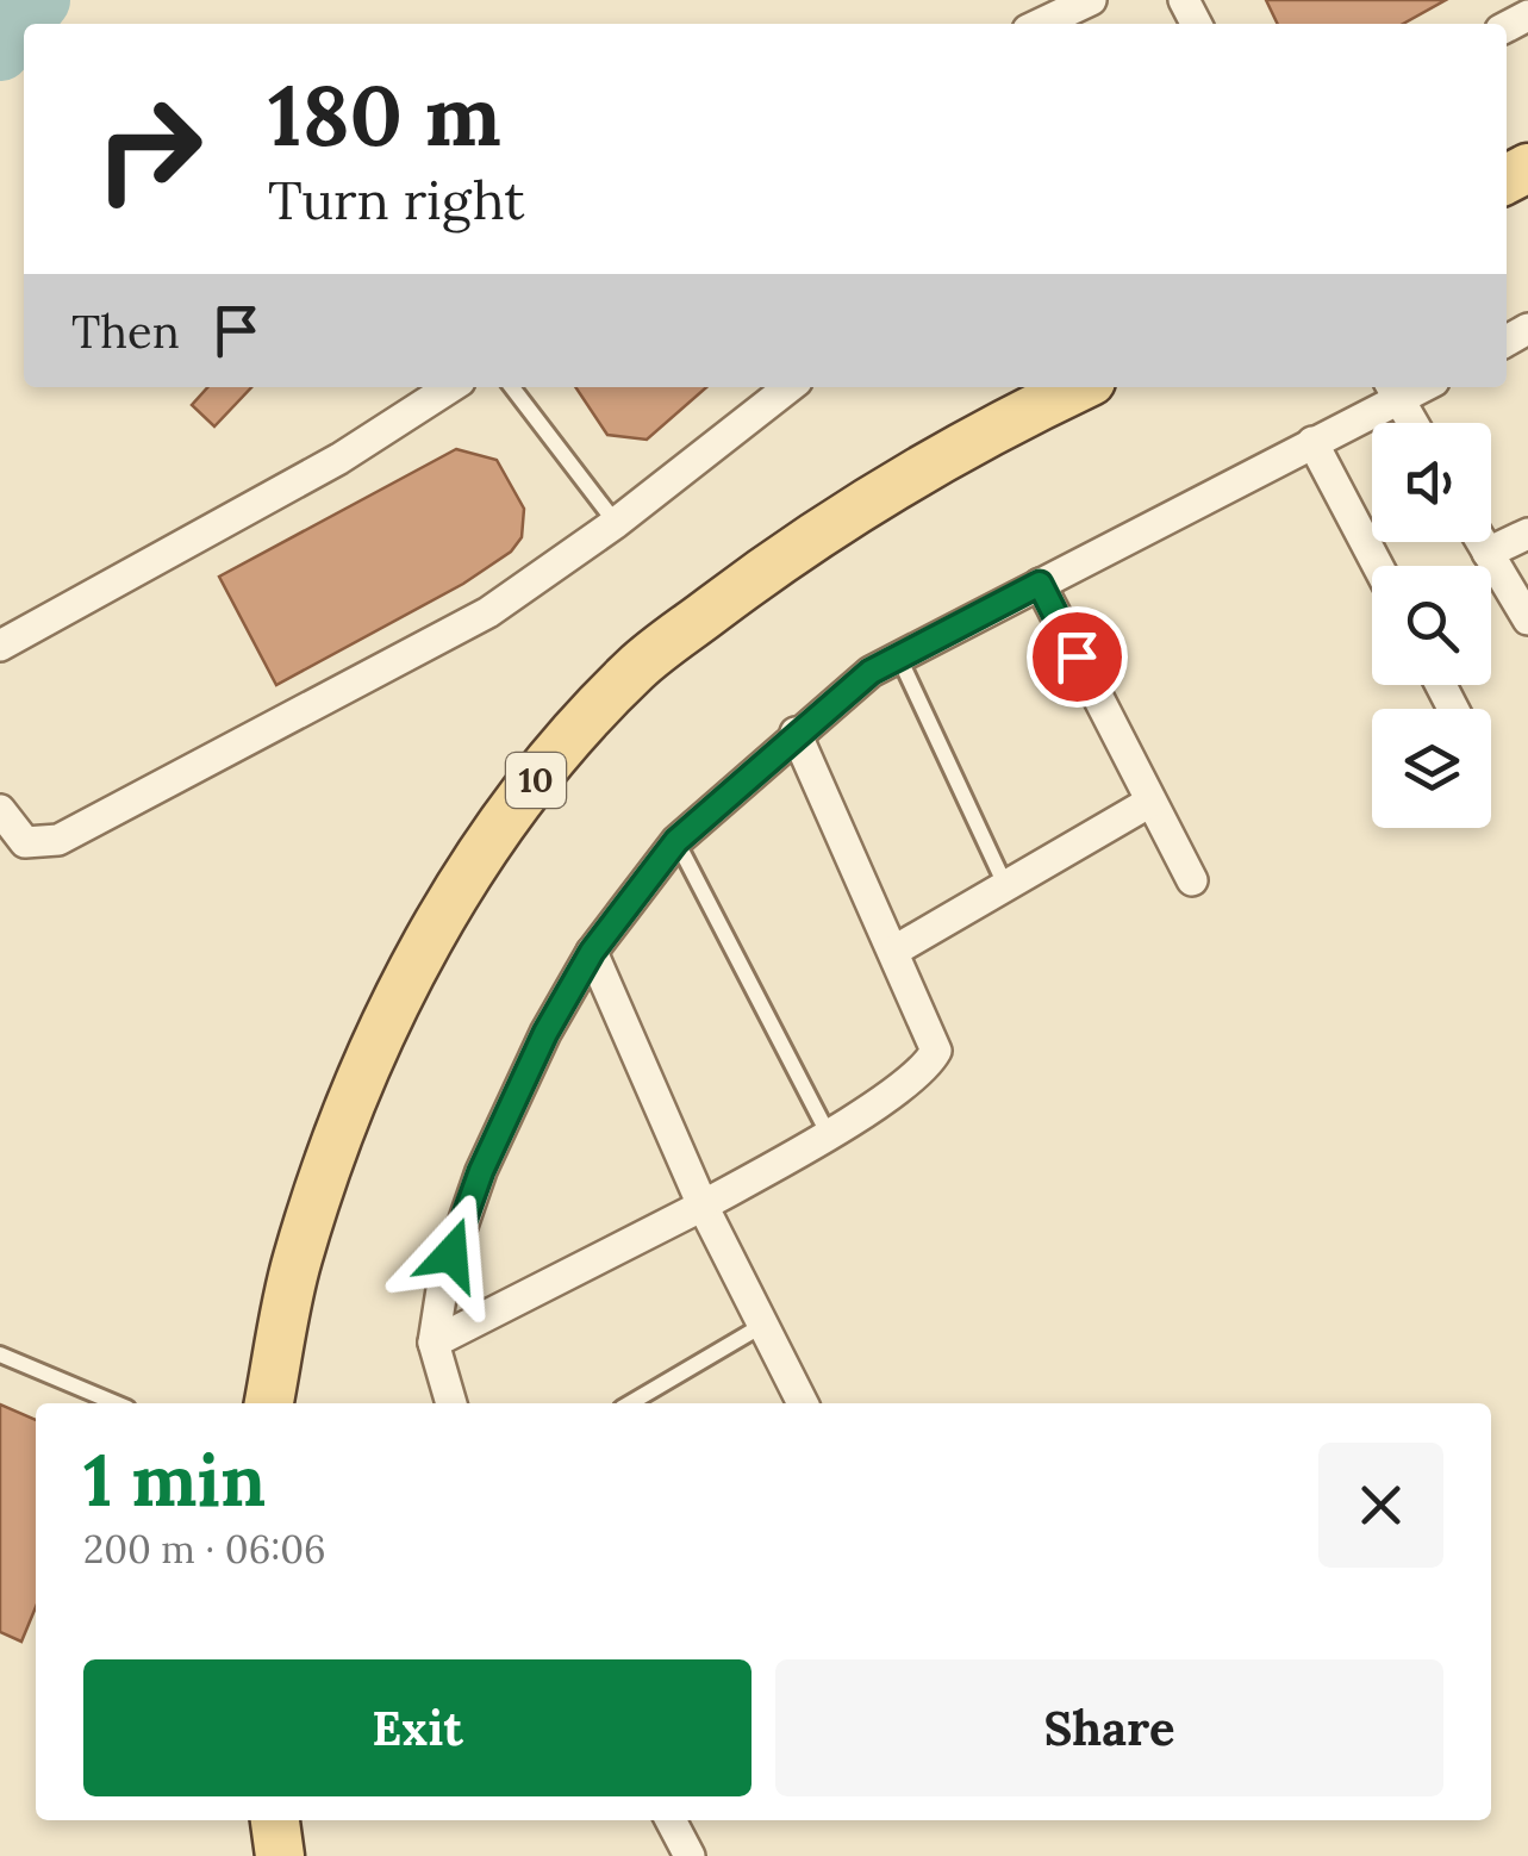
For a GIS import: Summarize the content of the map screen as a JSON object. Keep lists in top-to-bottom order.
{
  "streets": {
    "main road": ["10"]
  },
  "page": {
    "turn": ["180 m", "Turn right"],
    "then": "Then",
    "heading": ["1 min", "200 m · 06:06"],
    "buttons": ["Exit", "Share"]
  }
}
